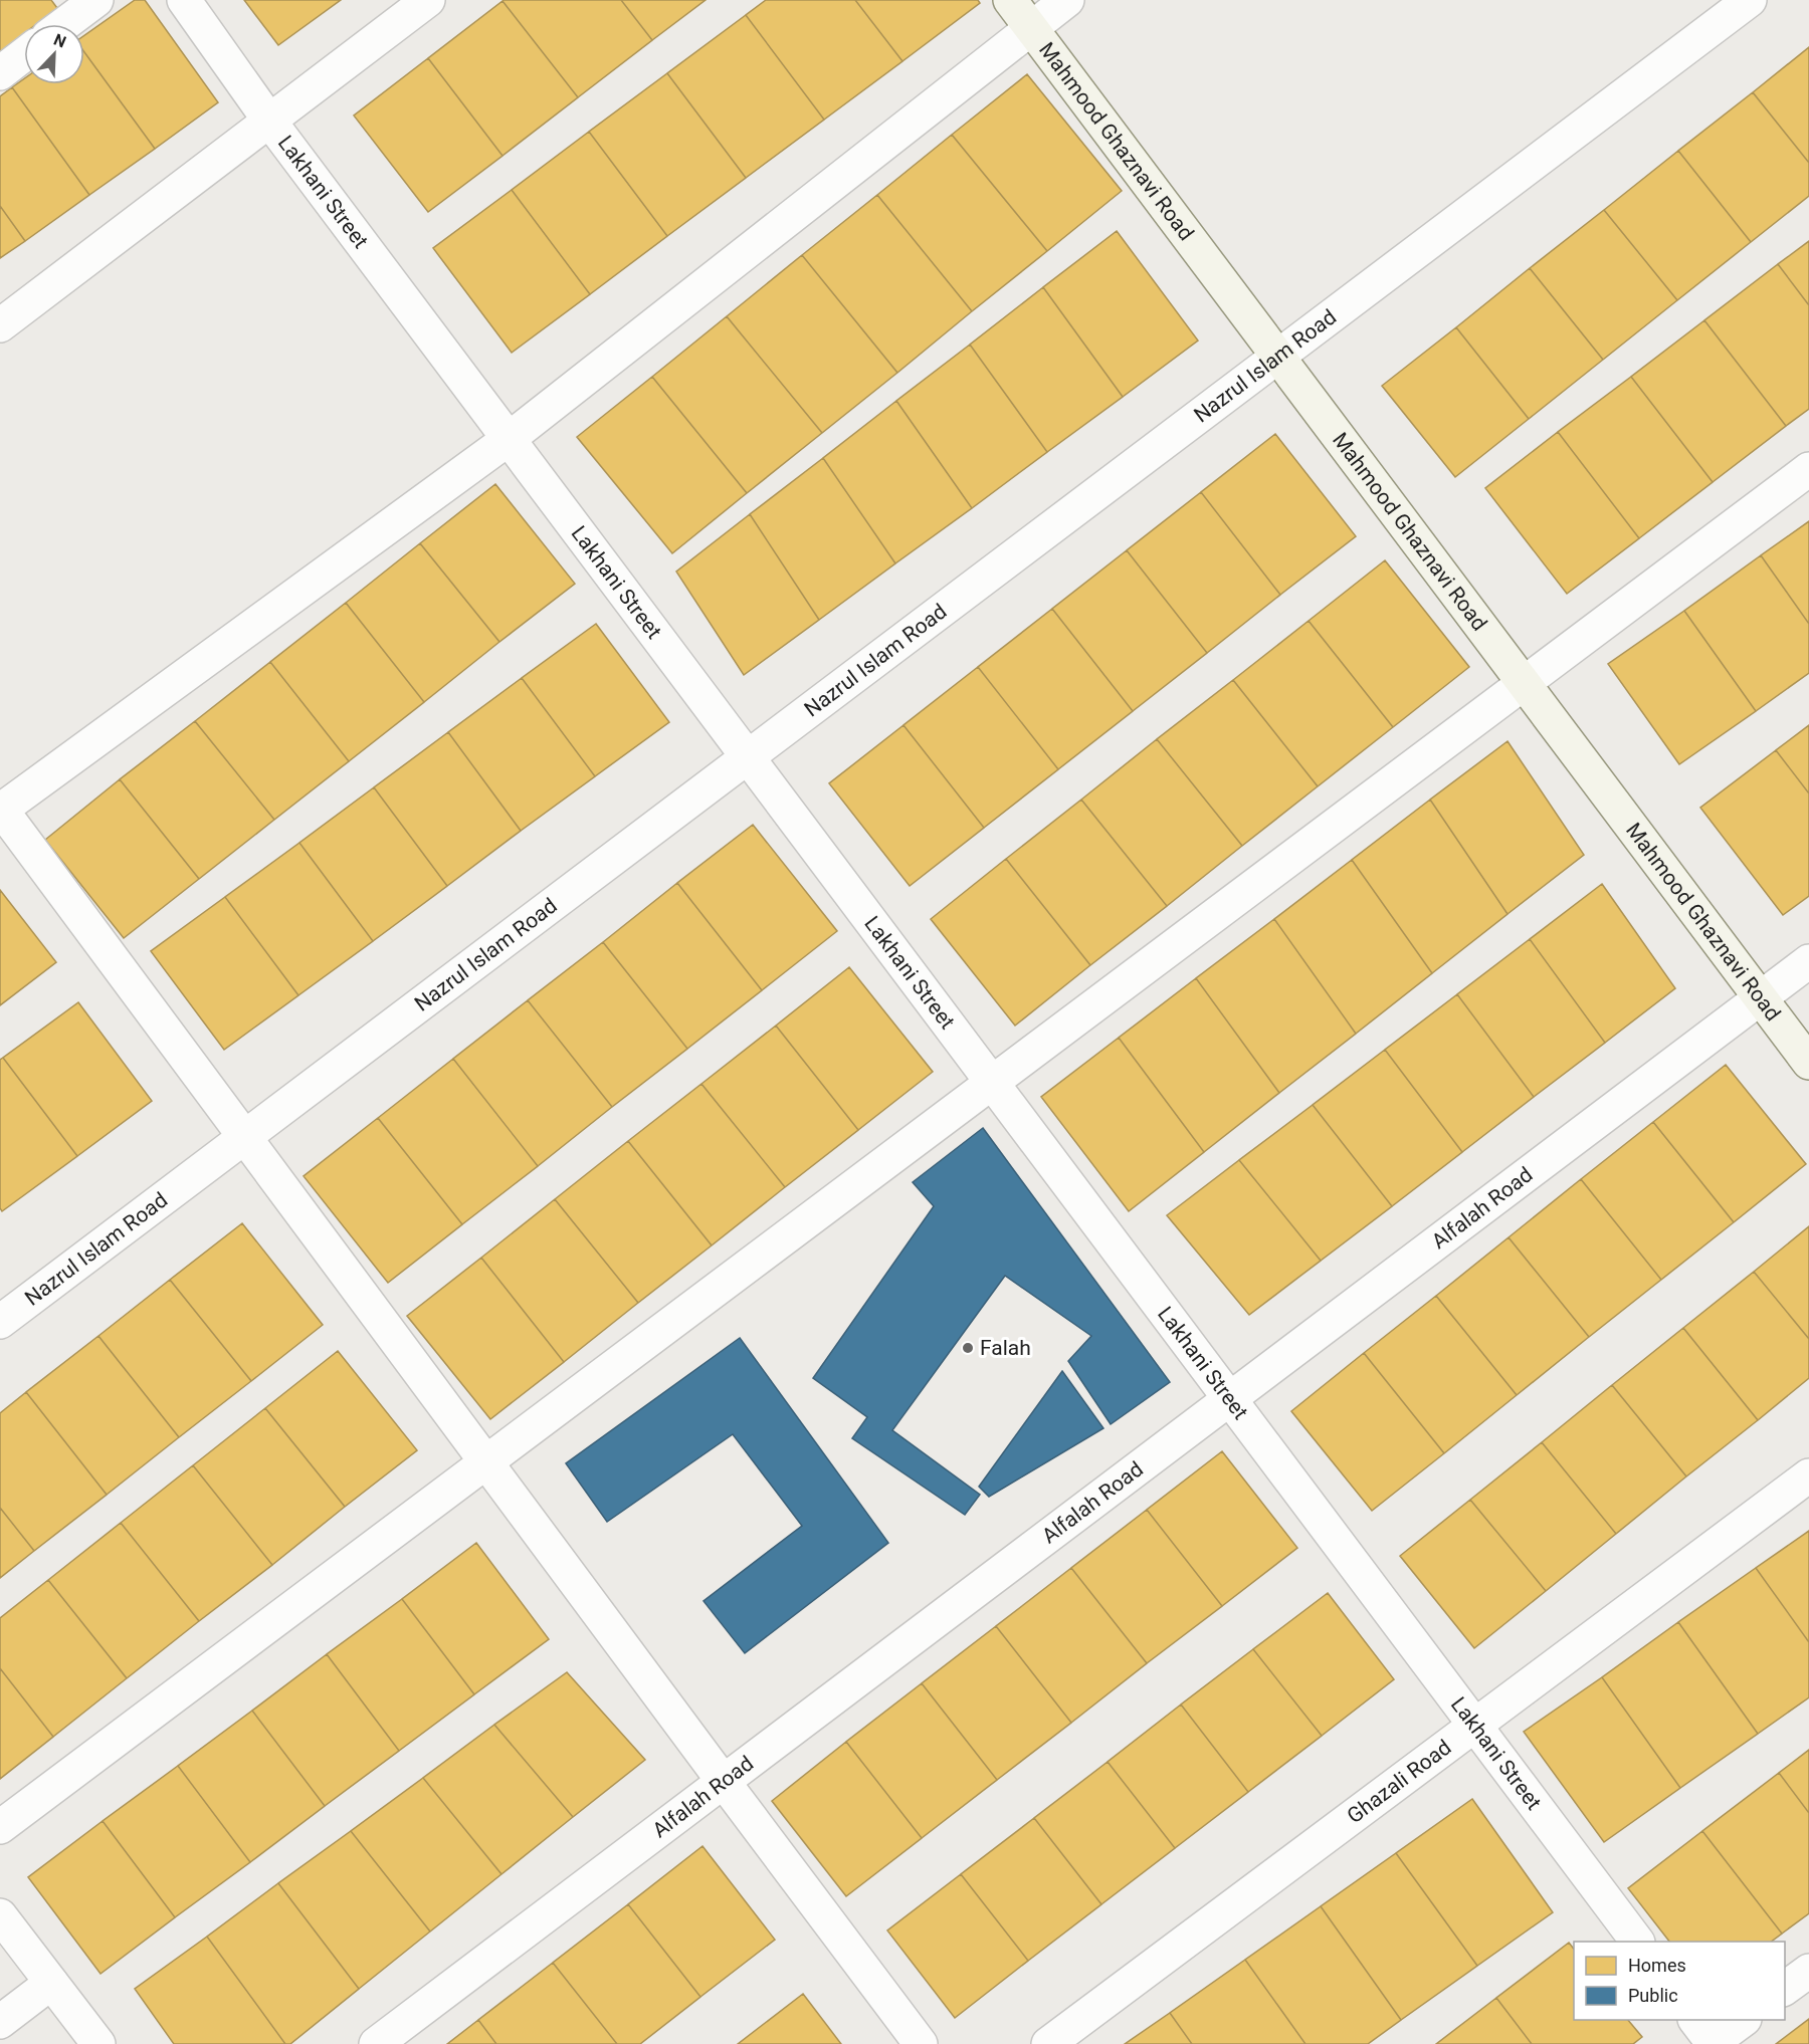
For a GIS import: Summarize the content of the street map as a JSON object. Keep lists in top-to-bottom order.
{
  "streets": {
    "street": [
      "Mahmood Ghaznavi Road",
      "Lakhani Street",
      "Nazrul Islam Road",
      "Alfalah Road",
      "Ghazali Road"
    ]
  },
  "crossings": [
    ["Mahmood Ghaznavi Road", "Nazrul Islam Road"],
    ["Mahmood Ghaznavi Road", "Alfalah Road"],
    ["Lakhani Street", "Nazrul Islam Road"],
    ["Lakhani Street", "Alfalah Road"],
    ["Lakhani Street", "Ghazali Road"]
  ],
  "places": ["Falah"],
  "legend": ["Homes", "Public"],
  "north": "top right"
}
